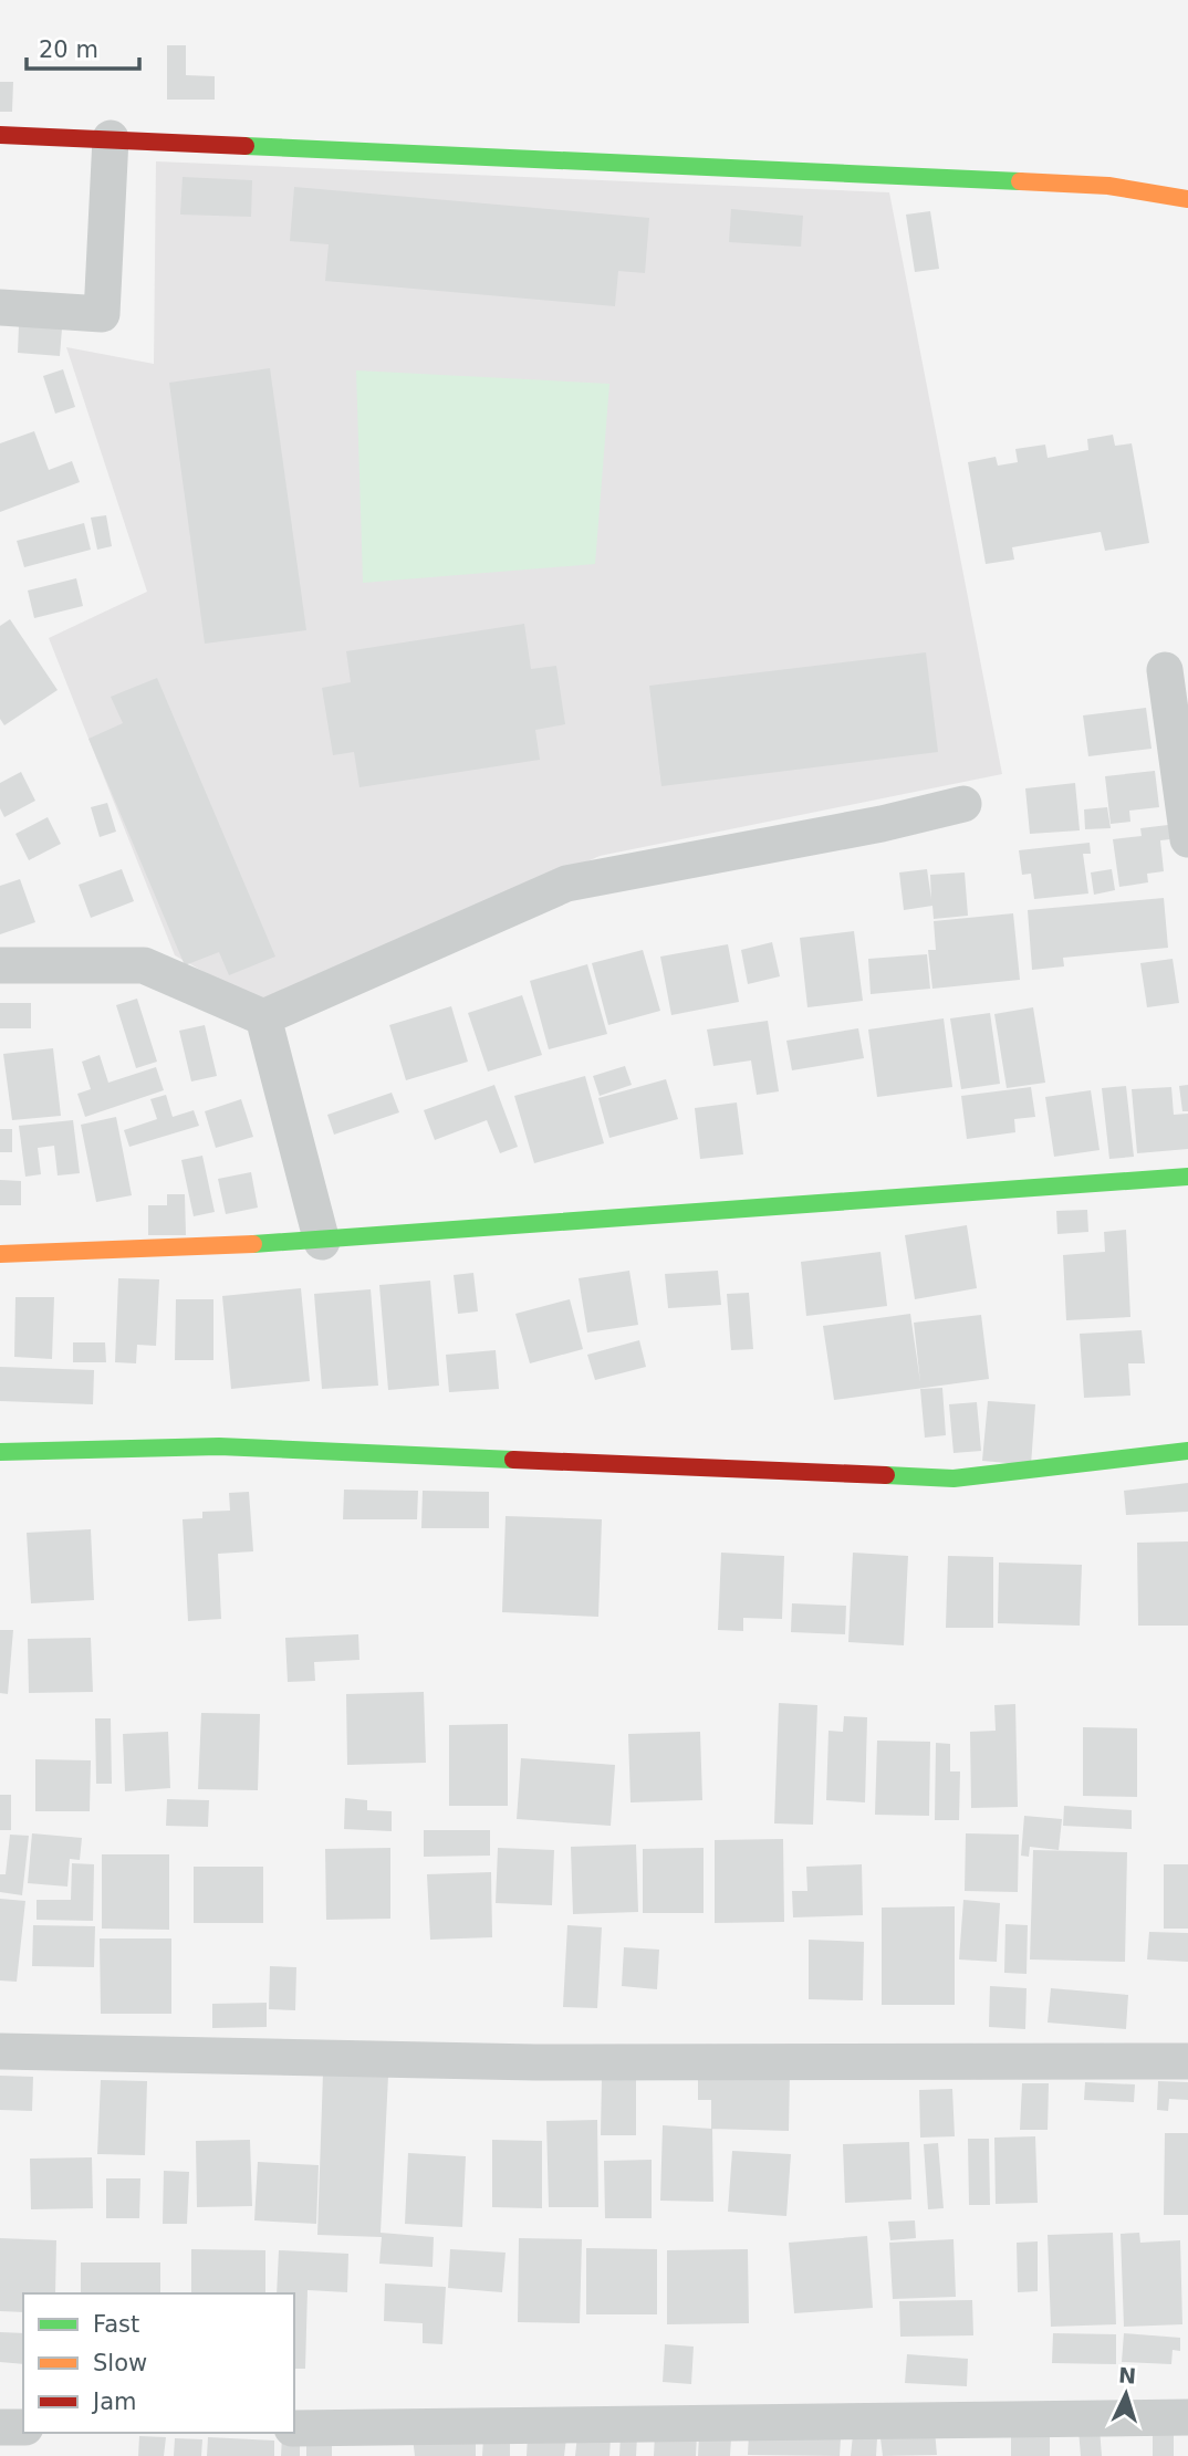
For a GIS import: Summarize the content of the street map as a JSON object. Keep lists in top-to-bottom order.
{
  "legend": ["Fast", "Slow", "Jam"],
  "scale_bar": "20 m",
  "north": "top"
}
